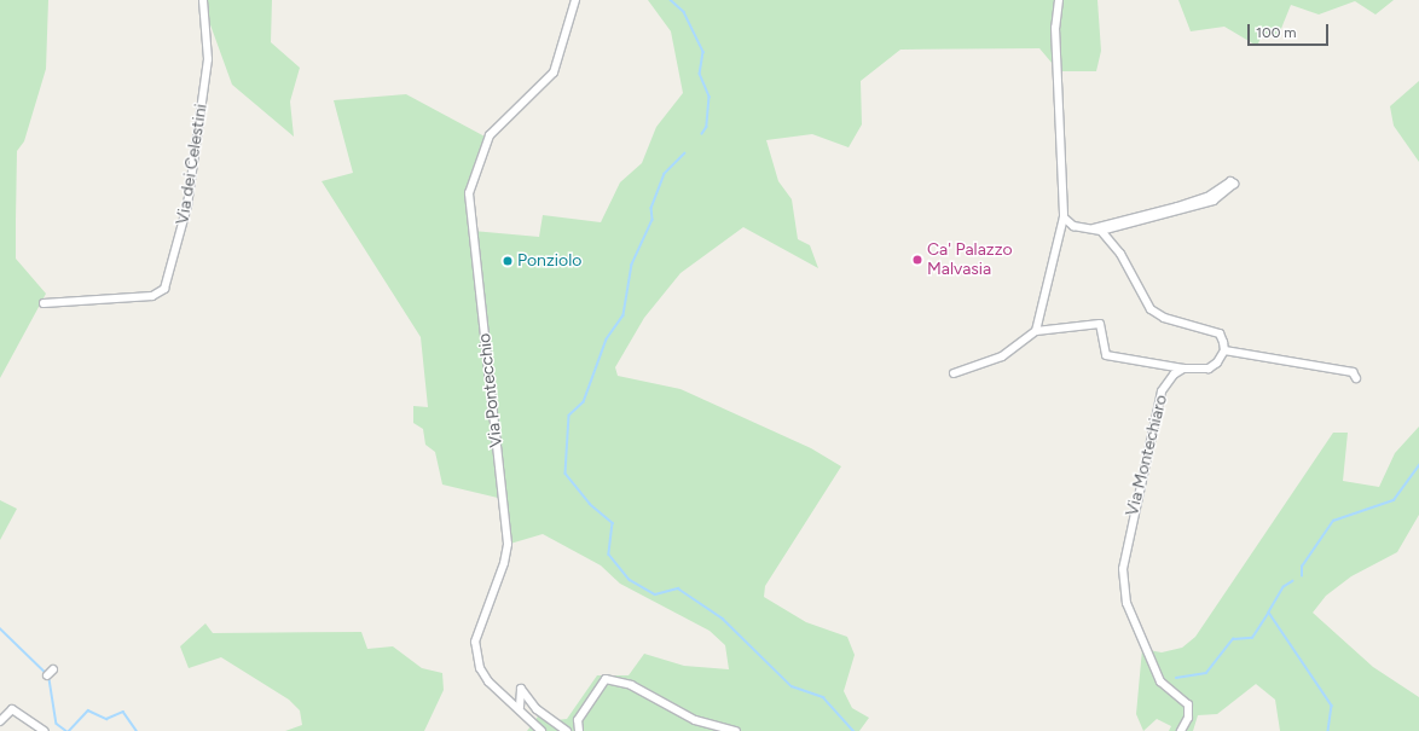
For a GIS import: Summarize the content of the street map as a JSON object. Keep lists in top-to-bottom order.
{
  "streets": {
    "street": ["Via dei Celestini", "Via Pontecchio", "Via Montechiaro"]
  },
  "places": ["Ca' Palazzo Malvasia", "Ponziolo"],
  "scale_bar": "100 m"
}
